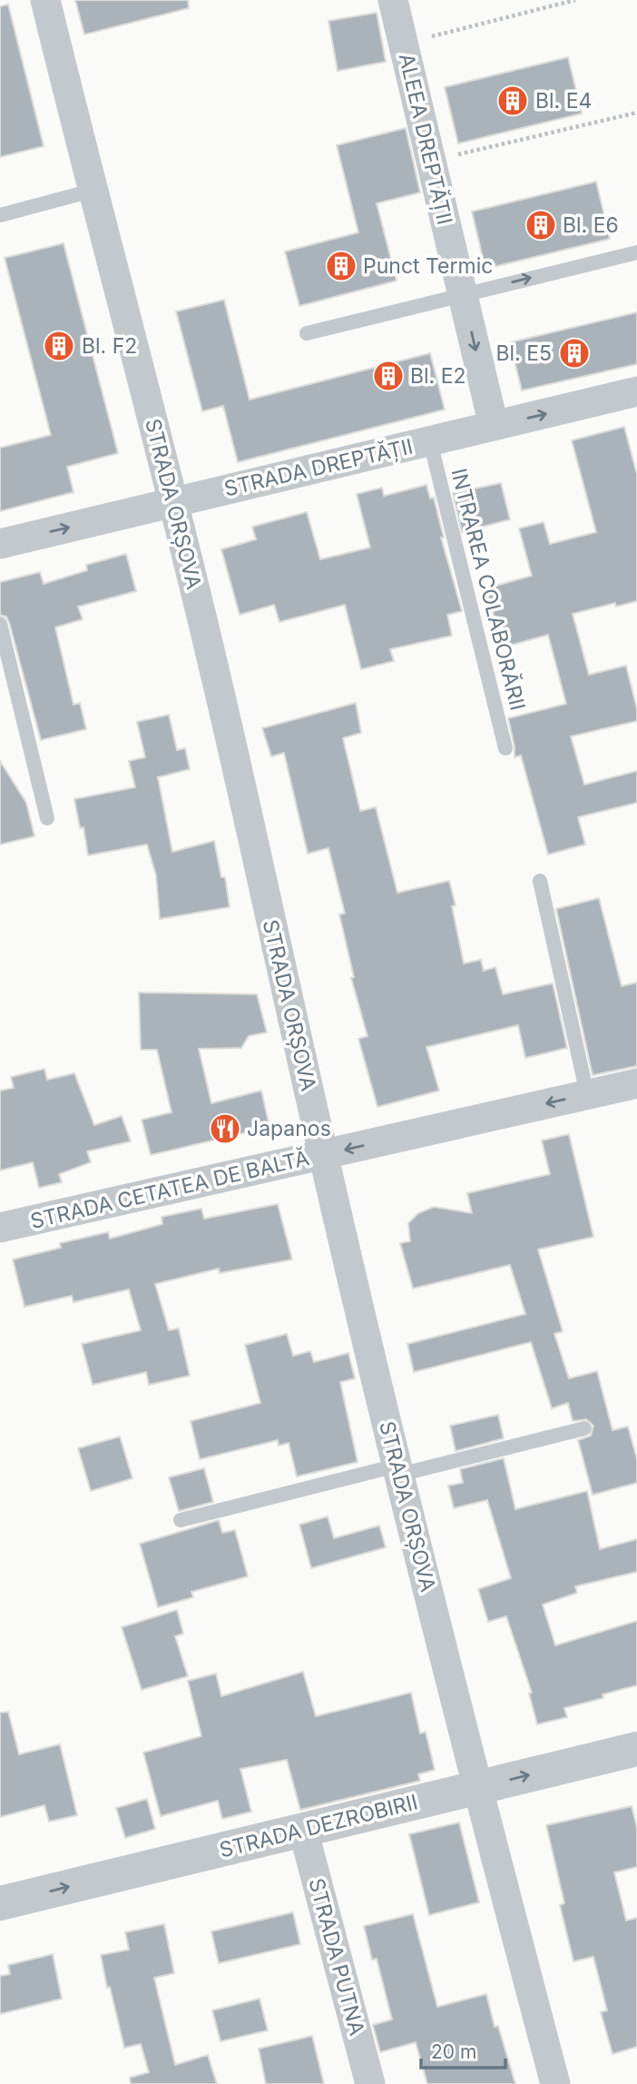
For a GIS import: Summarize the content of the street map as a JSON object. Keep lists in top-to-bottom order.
{
  "streets": {
    "street": [
      "ALEEA DREPTĂȚII",
      "STRADA DREPTĂȚII",
      "STRADA ORȘOVA",
      "STRADA CETATEA DE BALTĂ",
      "STRADA DEZROBIRII",
      "STRADA PUTNA"
    ],
    "lane": ["INTRAREA COLABORĂRII"]
  },
  "crossings": [
    ["ALEEA DREPTĂȚII", "STRADA DREPTĂȚII"],
    ["STRADA DREPTĂȚII", "STRADA ORȘOVA"],
    ["STRADA DREPTĂȚII", "INTRAREA COLABORĂRII"],
    ["STRADA ORȘOVA", "STRADA CETATEA DE BALTĂ"],
    ["STRADA ORȘOVA", "STRADA DEZROBIRII"],
    ["STRADA DEZROBIRII", "STRADA PUTNA"]
  ],
  "one_way": ["STRADA DREPTĂȚII", "STRADA CETATEA DE BALTĂ", "STRADA DEZROBIRII"],
  "places": {
    "building": [
      "Bl. E4",
      "Bl. E6",
      "Punct Termic",
      "Bl. F2",
      "Bl. E5",
      "Bl. E2"
    ],
    "restaurant": ["Japanos"]
  },
  "scale_bar": "20 m"
}
